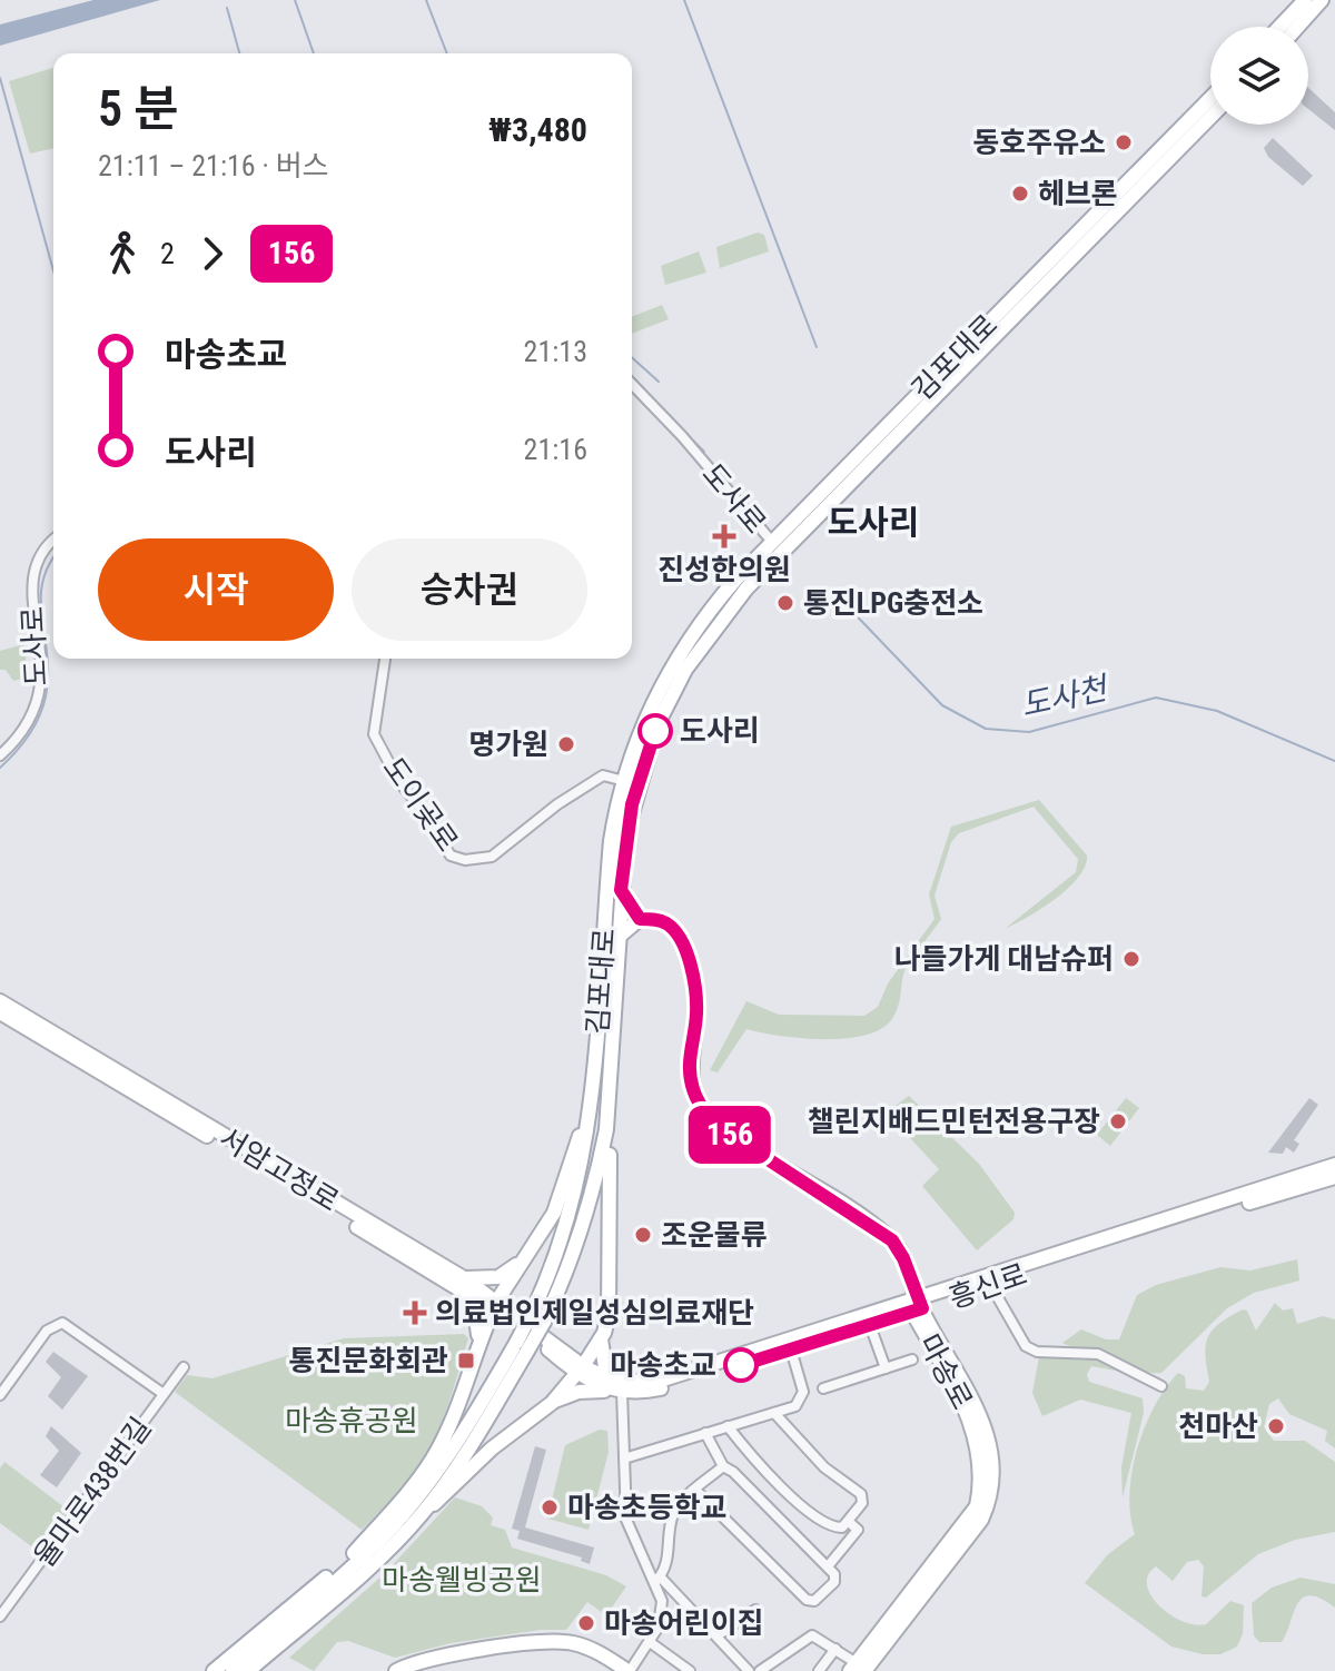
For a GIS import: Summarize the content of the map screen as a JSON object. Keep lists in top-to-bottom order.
{
  "streets": {
    "main road": [
      "김포대로",
      "서암고정로",
      "흥신로",
      "마송로"
    ],
    "street": ["도사로", "도이곶로", "율마로438번길"]
  },
  "crossings": [
    ["김포대로", "도사로"],
    ["김포대로", "도이곶로"],
    ["서암고정로", "흥신로"],
    ["흥신로", "마송로"]
  ],
  "districts": ["도사리"],
  "water": ["도사천"],
  "parks": ["마송휴공원", "마송웰빙공원"],
  "places": {
    "other": [
      "동호주유소",
      "헤브론",
      "통진LPG충전소",
      "도사리",
      "명가원",
      "나들가게 대남슈퍼",
      "챌린지배드민턴전용구장",
      "조운물류",
      "마송초교",
      "천마산",
      "마송초등학교",
      "마송어린이집"
    ],
    "health": ["진성한의원", "의료법인제일성심의료재단"],
    "transit": ["통진문화회관"]
  },
  "lines": ["bus line 156"],
  "page": {
    "on_map": "156",
    "heading": ["5 분", "21:11 – 21:16 · 버스", "₩3,480"],
    "legs": ["2", "156"],
    "list": [
      {
        "name": "마송초교",
        "value": "21:13"
      },
      {
        "name": "도사리",
        "value": "21:16"
      }
    ],
    "buttons": ["시작", "승차권"]
  }
}
